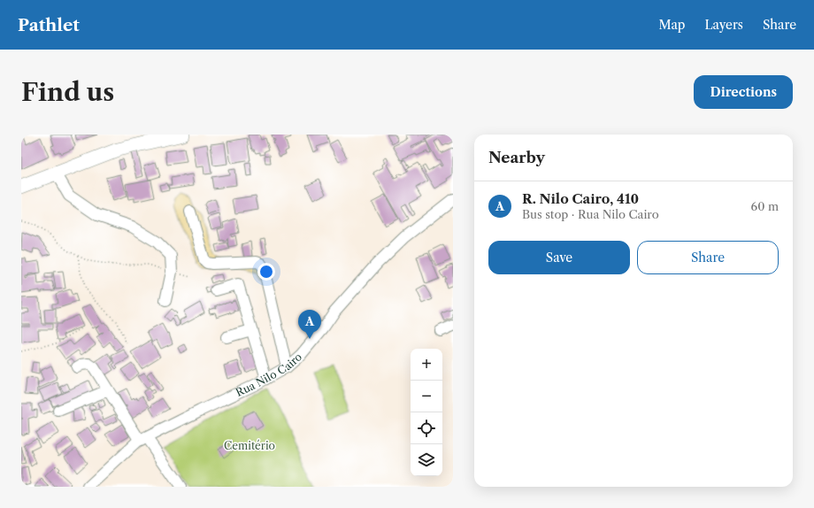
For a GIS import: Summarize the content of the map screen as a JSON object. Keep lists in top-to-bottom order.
{
  "streets": {
    "street": ["Rua Nilo Cairo"]
  },
  "parks": ["Cemitério"],
  "page": {
    "header": "Pathlet",
    "nav": ["Map", "Layers", "Share"],
    "buttons": [
      "Directions",
      ["Save", "Share"]
    ],
    "title": "Find us",
    "heading": "Nearby",
    "list": [
      {
        "mark": "A",
        "name": "R. Nilo Cairo, 410",
        "note": "Bus stop · Rua Nilo Cairo",
        "value": "60 m"
      }
    ],
    "pins": "A",
    "map_buttons": ["+", "−"]
  }
}
